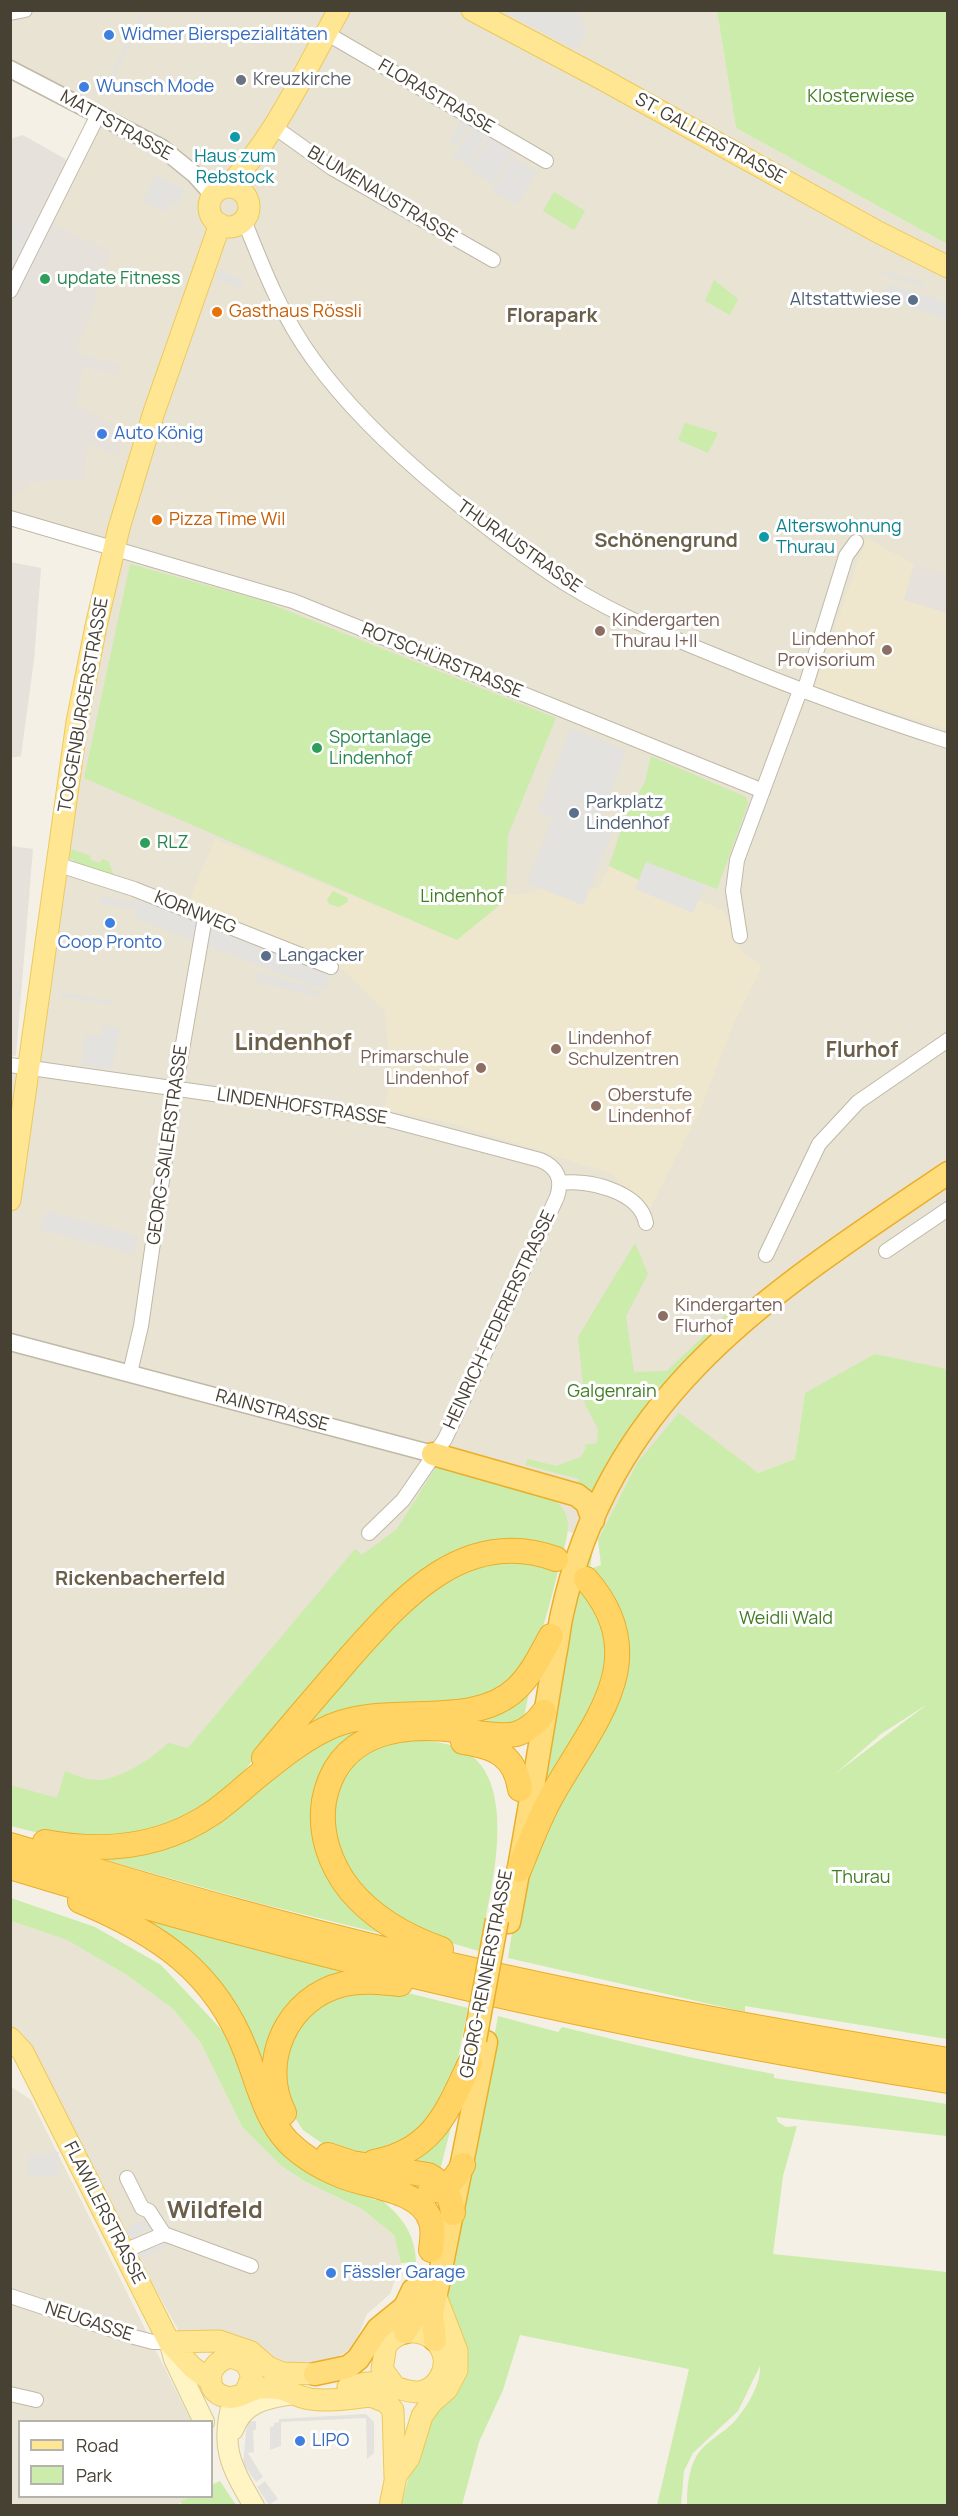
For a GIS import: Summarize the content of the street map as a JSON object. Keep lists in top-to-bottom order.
{
  "streets": {
    "highway": ["GEORG-RENNERSTRASSE"],
    "main road": ["ST. GALLERSTRASSE", "TOGGENBURGERSTRASSE", "FLAWILERSTRASSE"],
    "street": [
      "FLORASTRASSE",
      "MATTSTRASSE",
      "BLUMENAUSTRASSE",
      "THURAUSTRASSE",
      "ROTSCHÜRSTRASSE",
      "KORNWEG",
      "LINDENHOFSTRASSE",
      "GEORG-SAILERSTRASSE",
      "HEINRICH-FEDERERSTRASSE",
      "RAINSTRASSE",
      "NEUGASSE"
    ]
  },
  "crossings": [
    ["MATTSTRASSE", "THURAUSTRASSE"],
    ["MATTSTRASSE", "TOGGENBURGERSTRASSE"],
    ["THURAUSTRASSE", "TOGGENBURGERSTRASSE"],
    ["ROTSCHÜRSTRASSE", "TOGGENBURGERSTRASSE"],
    ["TOGGENBURGERSTRASSE", "KORNWEG"],
    ["TOGGENBURGERSTRASSE", "LINDENHOFSTRASSE"],
    ["KORNWEG", "GEORG-SAILERSTRASSE"],
    ["LINDENHOFSTRASSE", "GEORG-SAILERSTRASSE"],
    ["LINDENHOFSTRASSE", "HEINRICH-FEDERERSTRASSE"],
    ["GEORG-SAILERSTRASSE", "RAINSTRASSE"],
    ["HEINRICH-FEDERERSTRASSE", "RAINSTRASSE"],
    ["FLAWILERSTRASSE", "NEUGASSE"]
  ],
  "districts": [
    "Florapark",
    "Schönengrund",
    "Lindenhof",
    "Flurhof",
    "Rickenbacherfeld",
    "Wildfeld"
  ],
  "parks": [
    "Klosterwiese",
    "Lindenhof",
    "Galgenrain",
    "Weidli Wald",
    "Thurau"
  ],
  "places": [
    "Widmer Bierspezialitäten",
    "Kreuzkirche",
    "Wunsch Mode",
    "Haus zum Rebstock",
    "update Fitness",
    "Altstattwiese",
    "Gasthaus Rössli",
    "Auto König",
    "Pizza Time Wil",
    "Alterswohnung Thurau",
    "Kindergarten Thurau I+II",
    "Lindenhof Provisorium",
    "Sportanlage Lindenhof",
    "Parkplatz Lindenhof",
    "RLZ",
    "Coop Pronto",
    "Langacker",
    "Lindenhof Schulzentren",
    "Primarschule Lindenhof",
    "Oberstufe Lindenhof",
    "Kindergarten Flurhof",
    "Fässler Garage",
    "LIPO"
  ],
  "legend": ["Road", "Park"]
}
